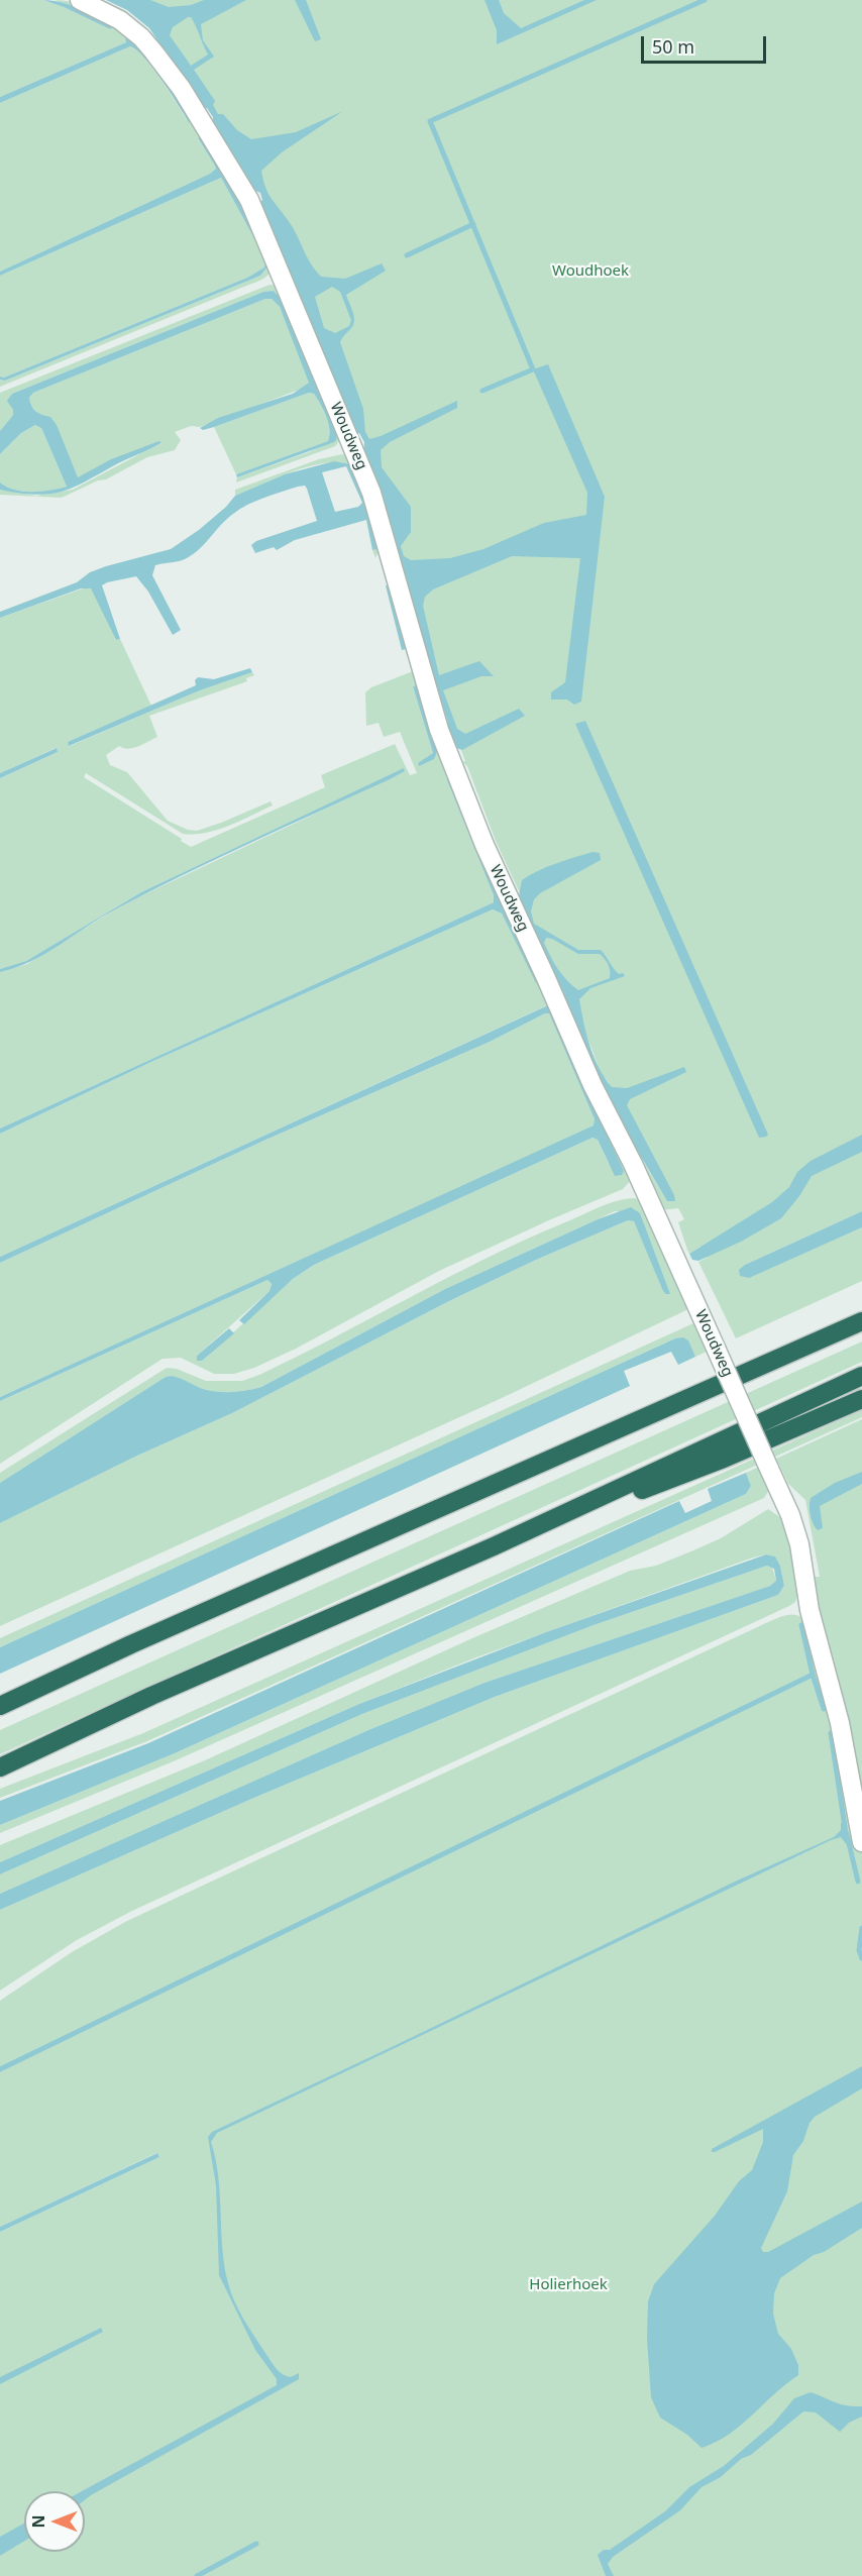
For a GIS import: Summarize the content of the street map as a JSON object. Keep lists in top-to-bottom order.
{
  "streets": {
    "street": ["Woudweg"]
  },
  "parks": ["Woudhoek", "Holierhoek"],
  "scale_bar": "50 m",
  "north": "left"
}
